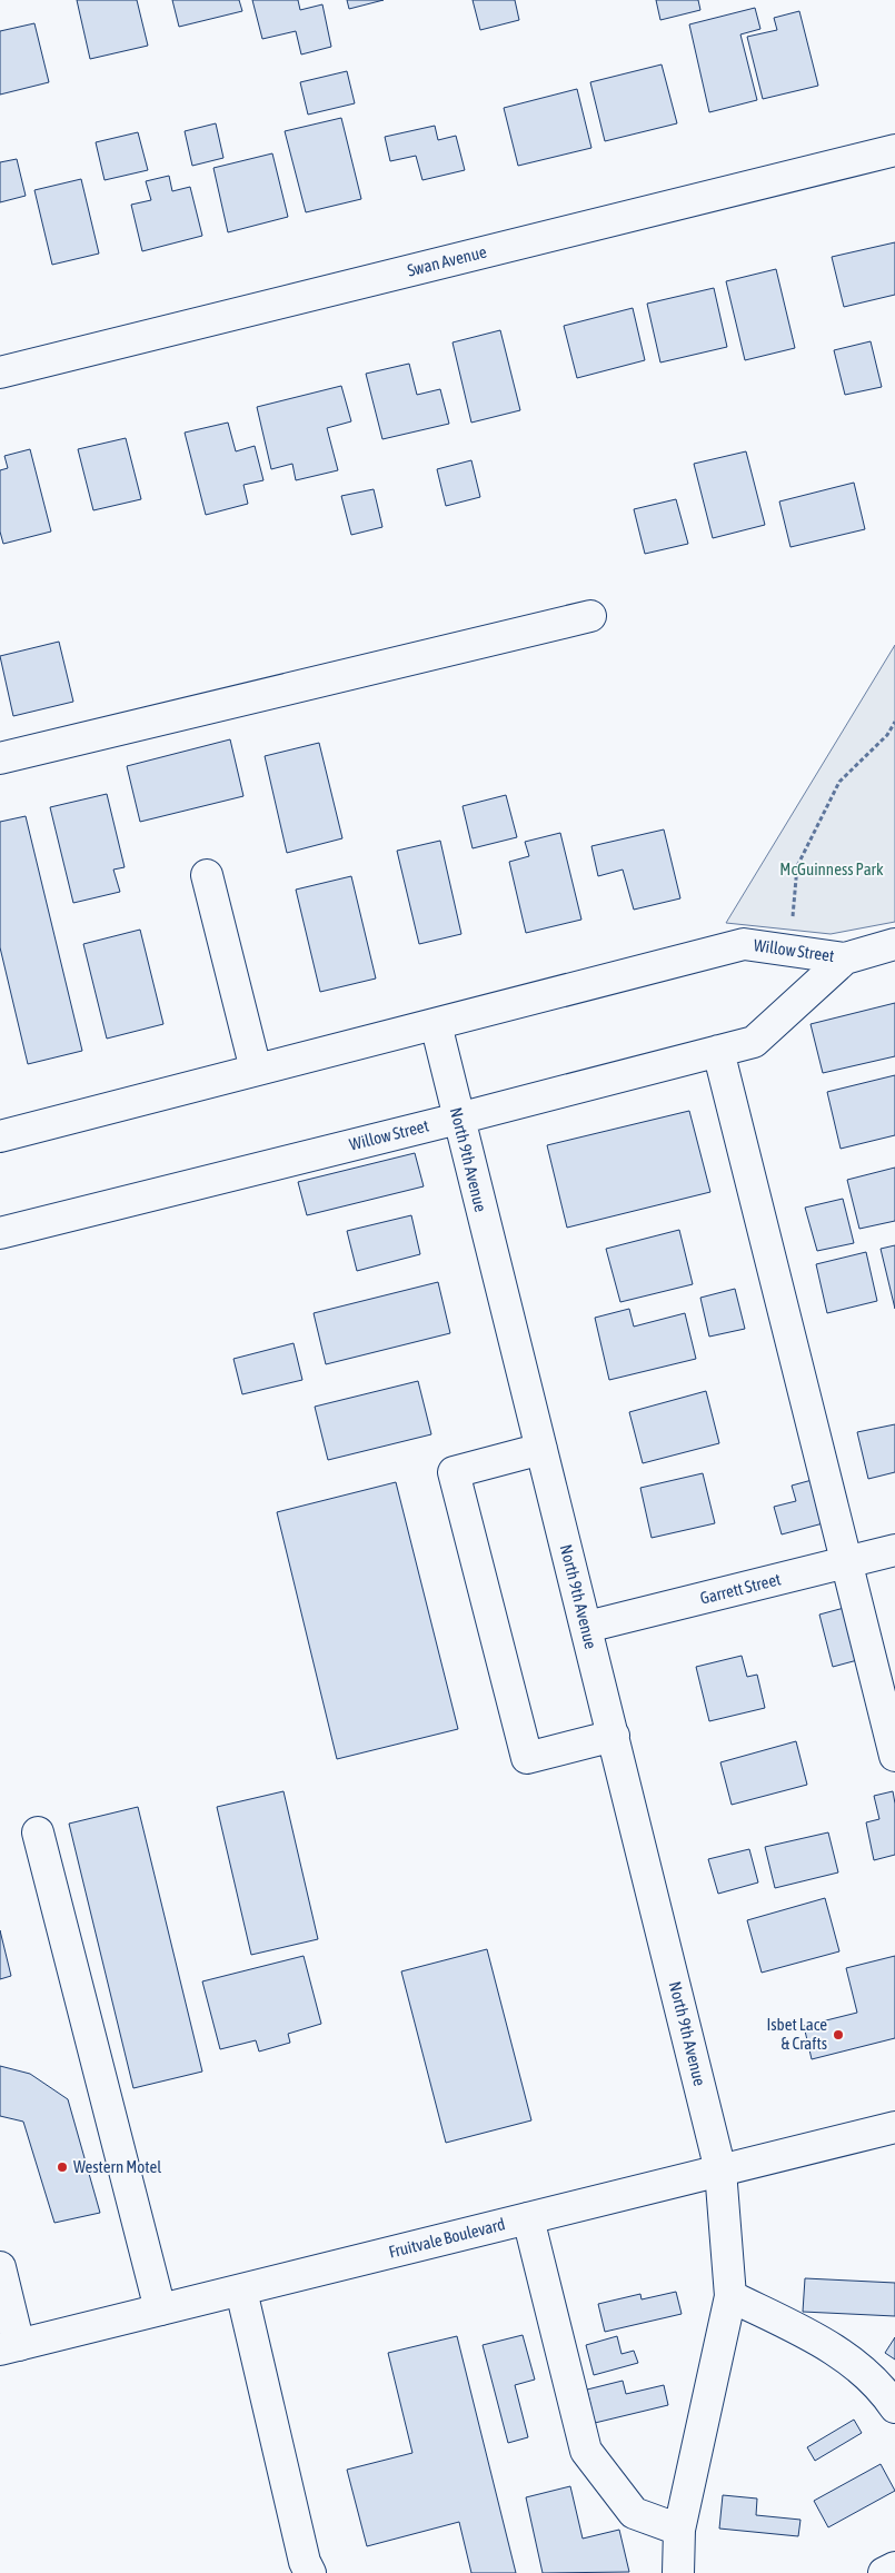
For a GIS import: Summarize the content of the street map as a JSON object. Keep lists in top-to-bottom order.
{
  "streets": {
    "street": [
      "Swan Avenue",
      "Willow Street",
      "North 9th Avenue",
      "Garrett Street",
      "Fruitvale Boulevard"
    ]
  },
  "crossings": [
    ["Willow Street", "North 9th Avenue"],
    ["North 9th Avenue", "Garrett Street"],
    ["North 9th Avenue", "Fruitvale Boulevard"]
  ],
  "parks": ["McGuinness Park"],
  "places": ["Isbet Lace & Crafts", "Western Motel"]
}
